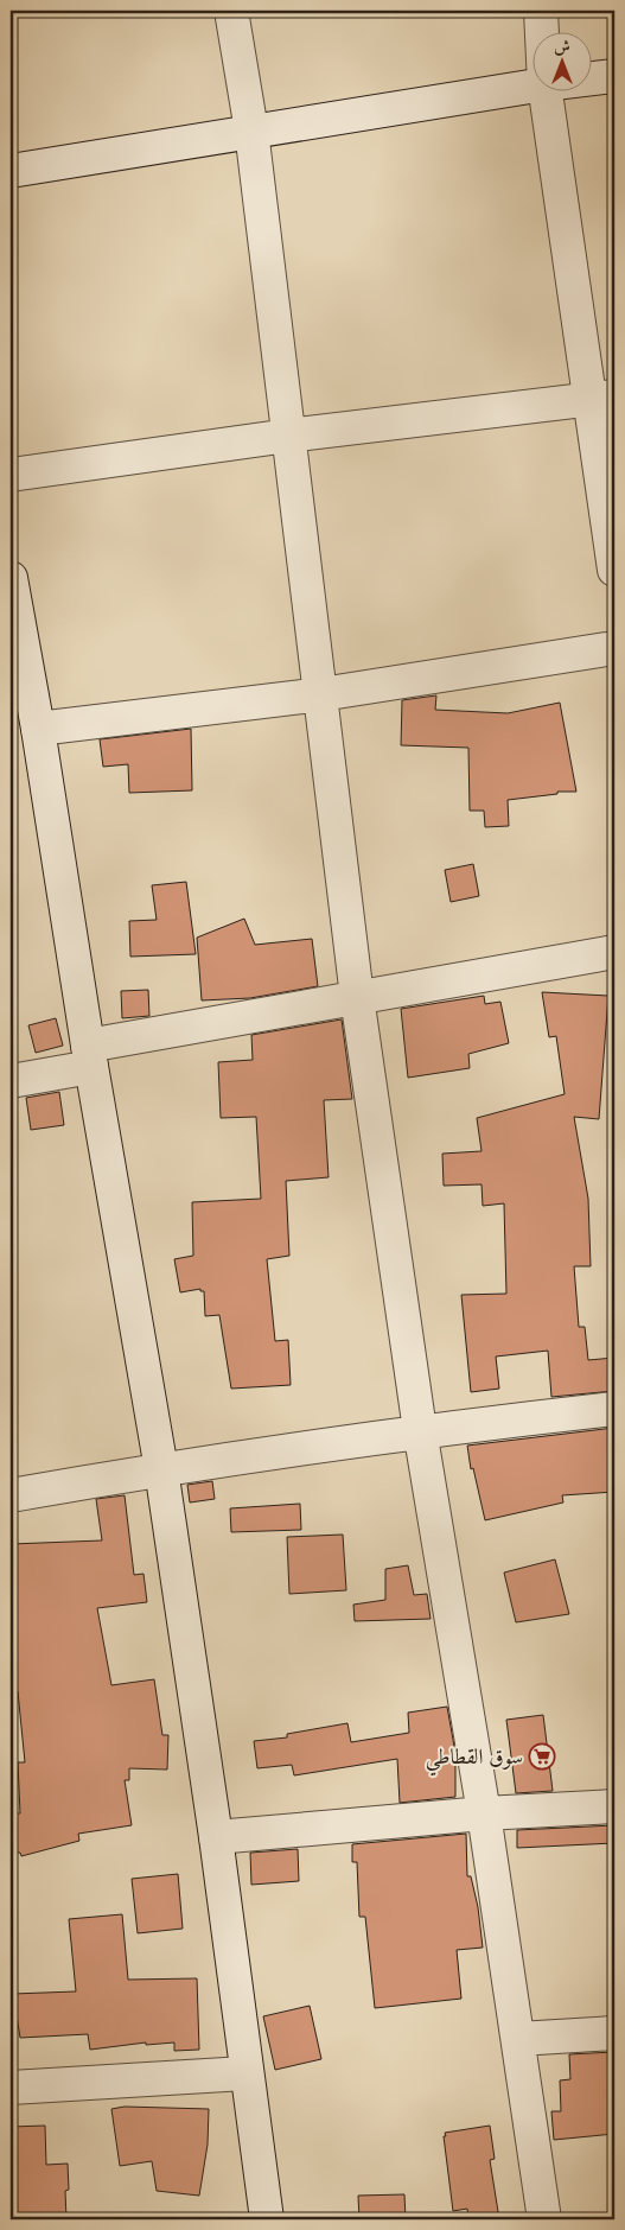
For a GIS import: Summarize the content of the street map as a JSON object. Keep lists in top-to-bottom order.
{
  "places": {
    "supermarket": ["سوق القطاطي"]
  },
  "north": "top"
}
